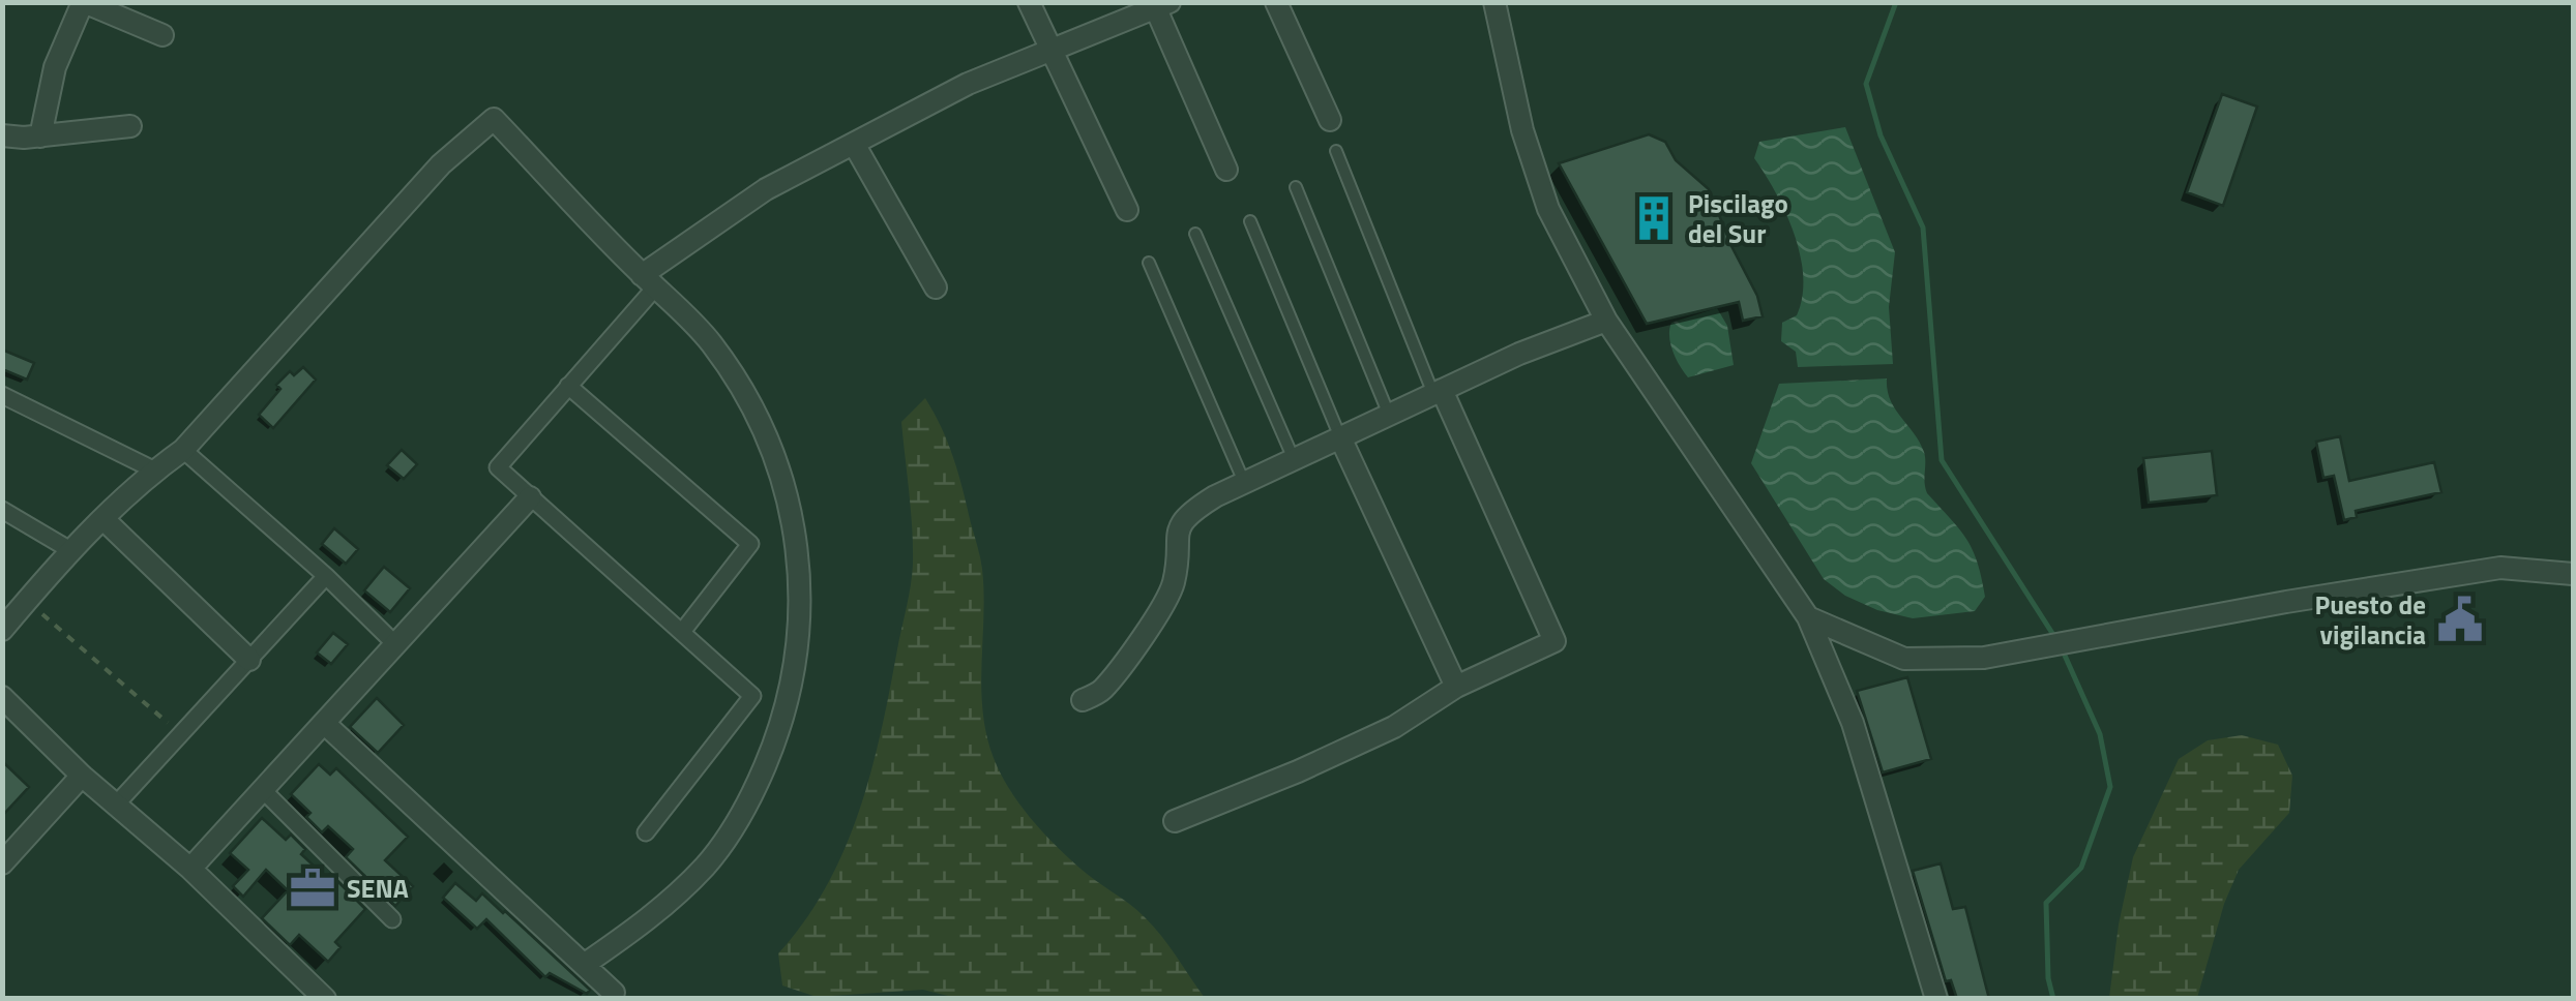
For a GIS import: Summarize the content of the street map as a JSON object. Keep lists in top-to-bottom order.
{
  "places": {
    "building": ["Piscilago del Sur"],
    "public building": ["Puesto de vigilancia"],
    "office": ["SENA"]
  }
}
